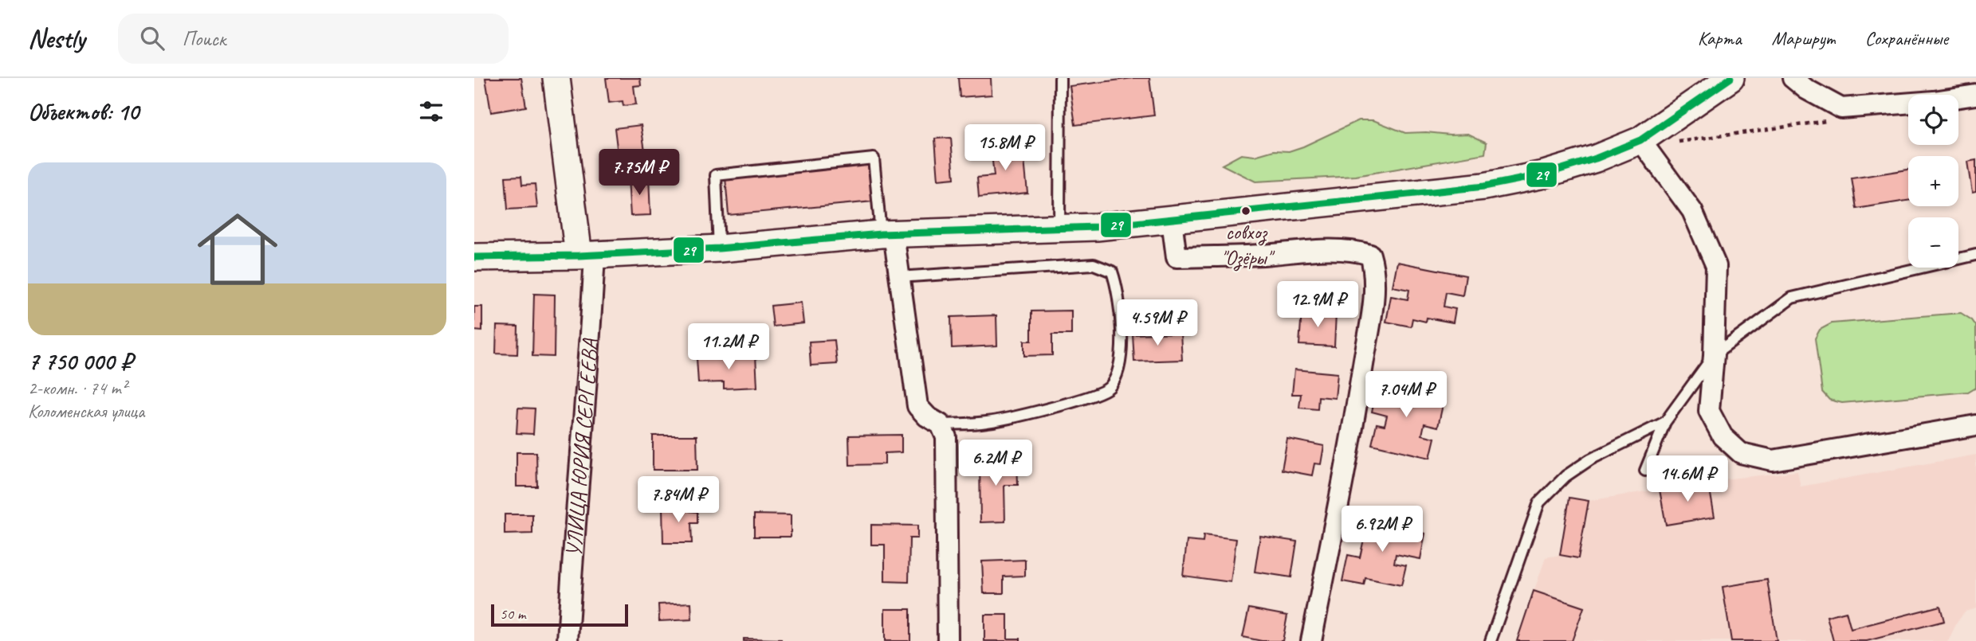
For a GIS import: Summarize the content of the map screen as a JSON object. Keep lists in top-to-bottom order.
{
  "streets": {
    "street": ["УЛИЦА ЮРИЯ СЕРГЕЕВА"]
  },
  "places": ["совхоз \"Озёры\""],
  "lines": ["transit line 29"],
  "scale_bar": "50 m",
  "page": {
    "header": "Nestly",
    "search": "Поиск",
    "nav": ["Карта", "Маршрут", "Сохранённые"],
    "heading": "Объектов: 10",
    "map_buttons": ["+", "−"],
    "price": [
      "15.8M ₽",
      "7.75M ₽",
      "12.9M ₽",
      "4.59M ₽",
      "11.2M ₽",
      "7.04M ₽",
      "6.2M ₽",
      "14.6M ₽",
      "7.84M ₽",
      "6.92M ₽"
    ],
    "list": [
      {
        "name": "7 750 000 ₽",
        "note": "2-комн. · 74 m² · Коломенская улица"
      }
    ],
    "scale": "50 m"
  }
}
